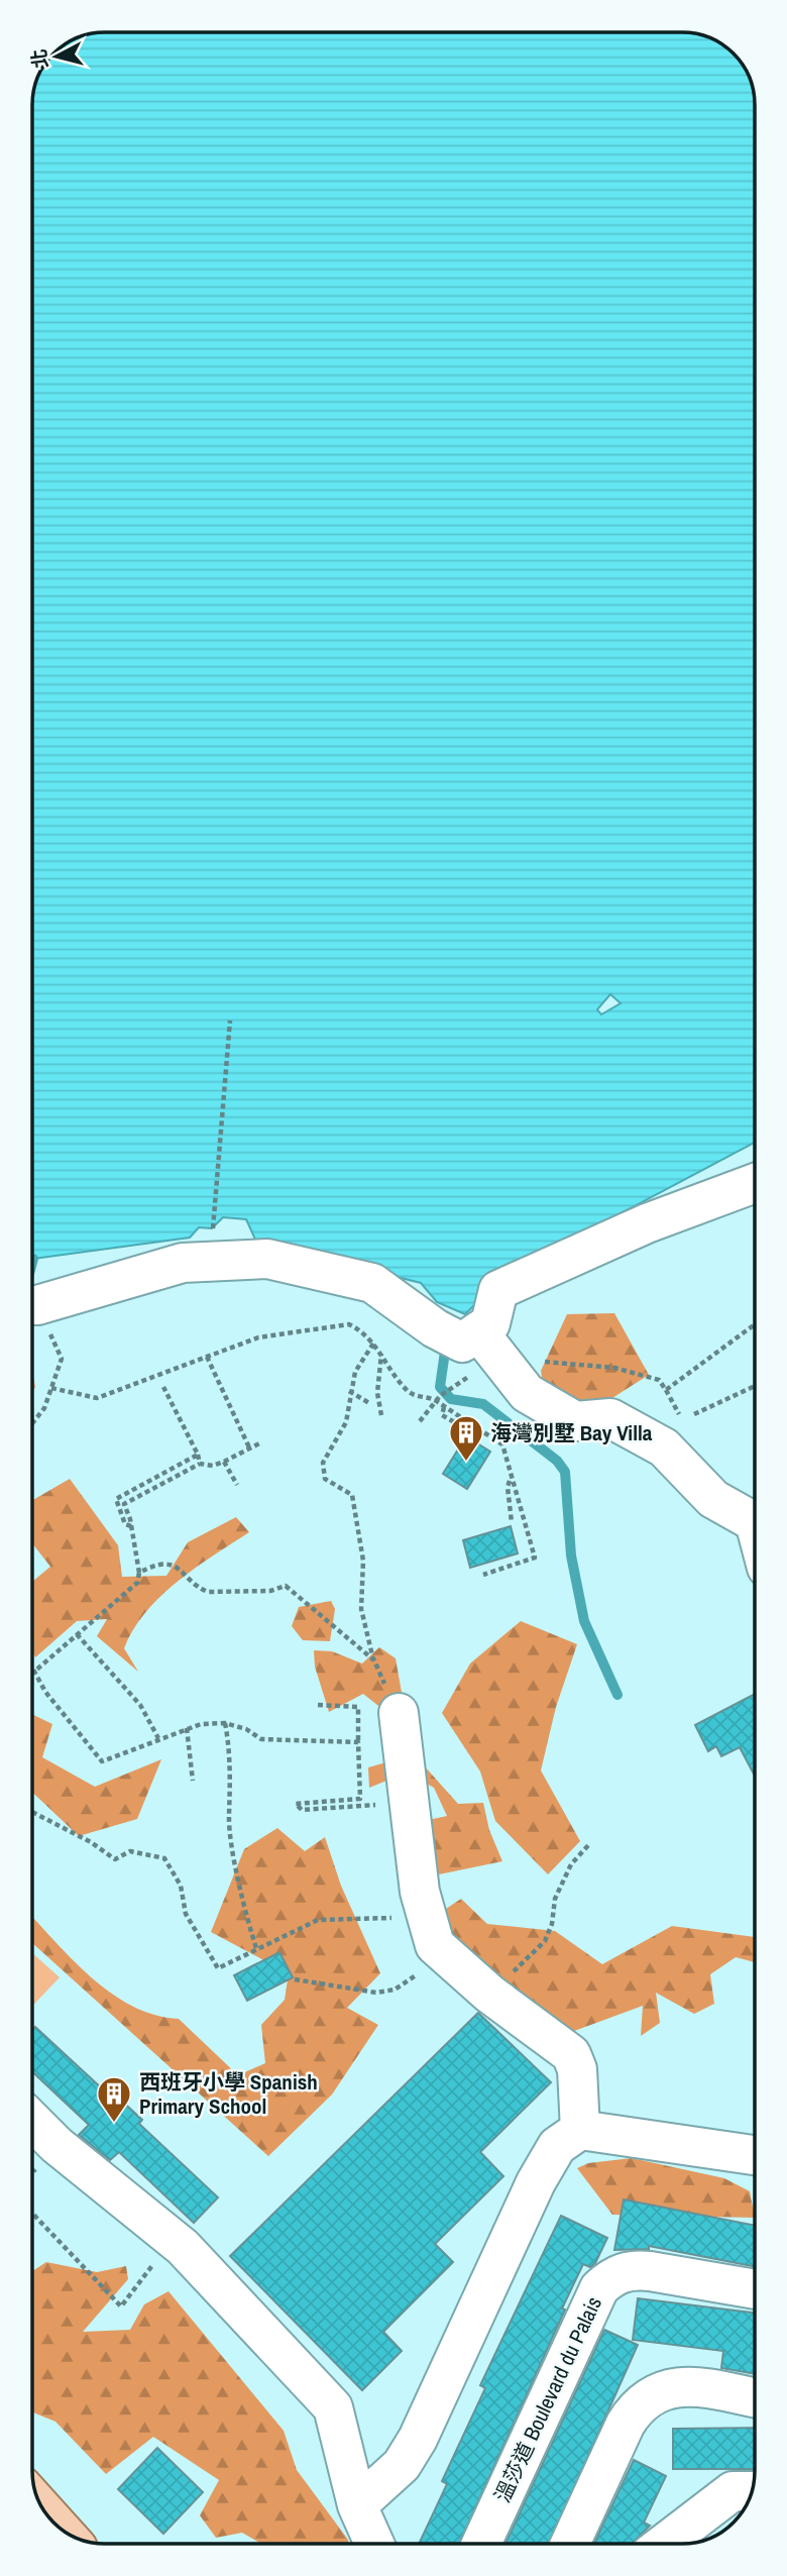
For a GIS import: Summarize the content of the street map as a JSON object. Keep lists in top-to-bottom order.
{
  "streets": {
    "street": ["溫莎道 Boulevard du Palais"]
  },
  "places": {
    "building": ["海灣別墅 Bay Villa", "西班牙小學 Spanish Primary School"]
  },
  "north": "left"
}
